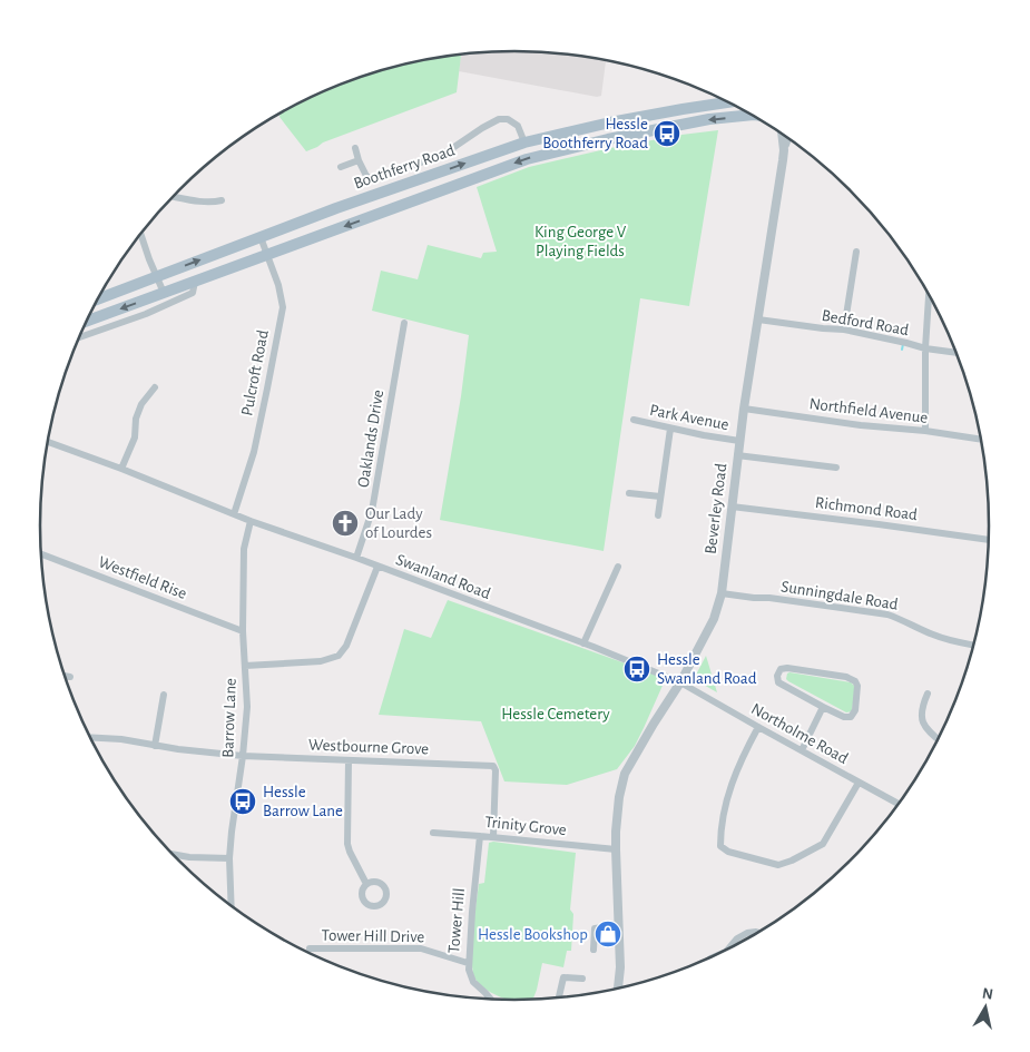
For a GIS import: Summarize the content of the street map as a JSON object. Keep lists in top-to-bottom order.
{
  "streets": {
    "main road": ["Boothferry Road"],
    "street": [
      "Bedford Road",
      "Pulcroft Road",
      "Northfield Avenue",
      "Park Avenue",
      "Oaklands Drive",
      "Beverley Road",
      "Richmond Road",
      "Swanland Road",
      "Westfield Rise",
      "Sunningdale Road",
      "Barrow Lane",
      "Northolme Road",
      "Westbourne Grove",
      "Trinity Grove",
      "Tower Hill",
      "Tower Hill Drive"
    ]
  },
  "crossings": [
    ["Boothferry Road", "Pulcroft Road"],
    ["Bedford Road", "Beverley Road"],
    ["Pulcroft Road", "Swanland Road"],
    ["Northfield Avenue", "Beverley Road"],
    ["Park Avenue", "Beverley Road"],
    ["Oaklands Drive", "Swanland Road"],
    ["Beverley Road", "Richmond Road"],
    ["Beverley Road", "Swanland Road"],
    ["Beverley Road", "Sunningdale Road"],
    ["Beverley Road", "Northolme Road"],
    ["Beverley Road", "Trinity Grove"],
    ["Swanland Road", "Barrow Lane"],
    ["Swanland Road", "Northolme Road"],
    ["Westfield Rise", "Barrow Lane"],
    ["Barrow Lane", "Westbourne Grove"],
    ["Westbourne Grove", "Trinity Grove"],
    ["Trinity Grove", "Tower Hill"],
    ["Tower Hill", "Tower Hill Drive"]
  ],
  "parks": ["King George V Playing Fields", "Hessle Cemetery"],
  "places": {
    "bus stop": ["Hessle Boothferry Road", "Hessle Swanland Road", "Hessle Barrow Lane"],
    "church": ["Our Lady of Lourdes"],
    "shop": ["Hessle Bookshop"]
  },
  "north": "top"
}
